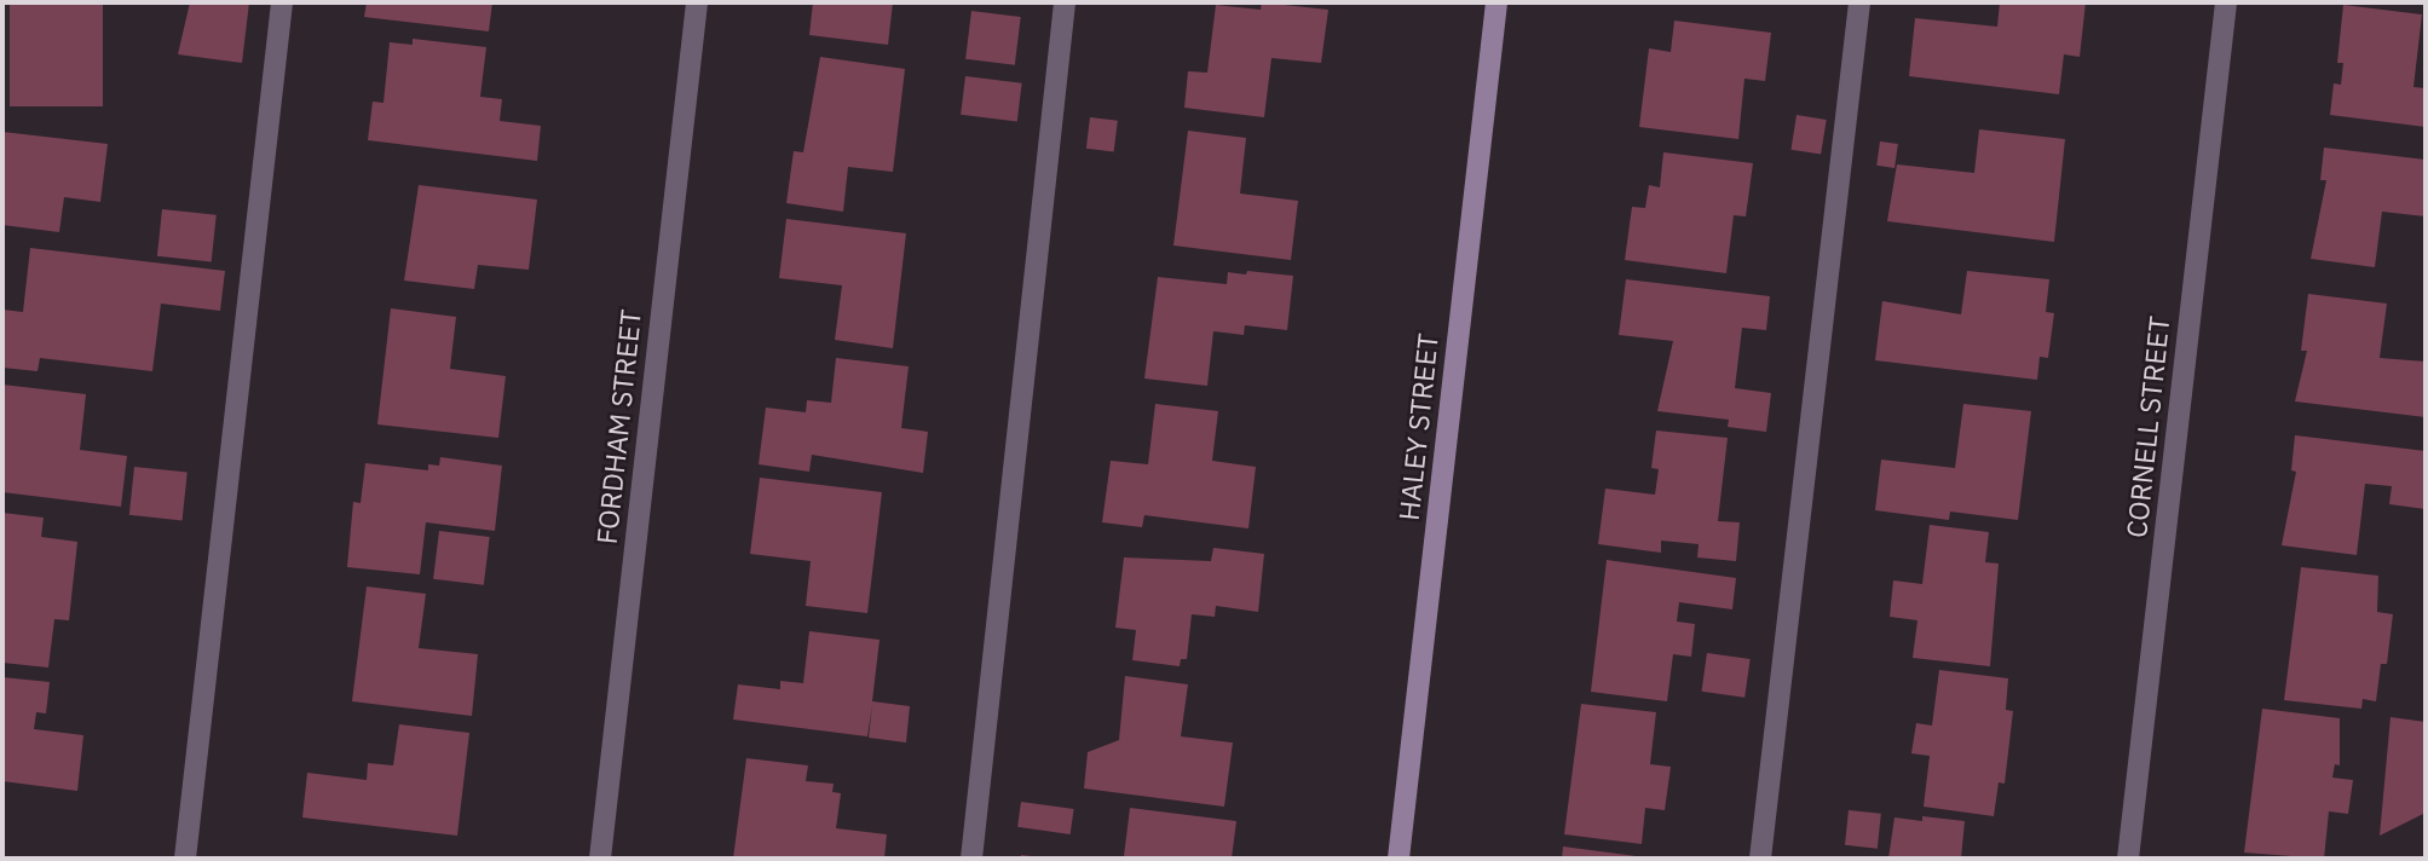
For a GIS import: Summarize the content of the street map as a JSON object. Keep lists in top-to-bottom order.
{
  "streets": {
    "street": ["FORDHAM STREET", "HALEY STREET", "CORNELL STREET"]
  }
}
